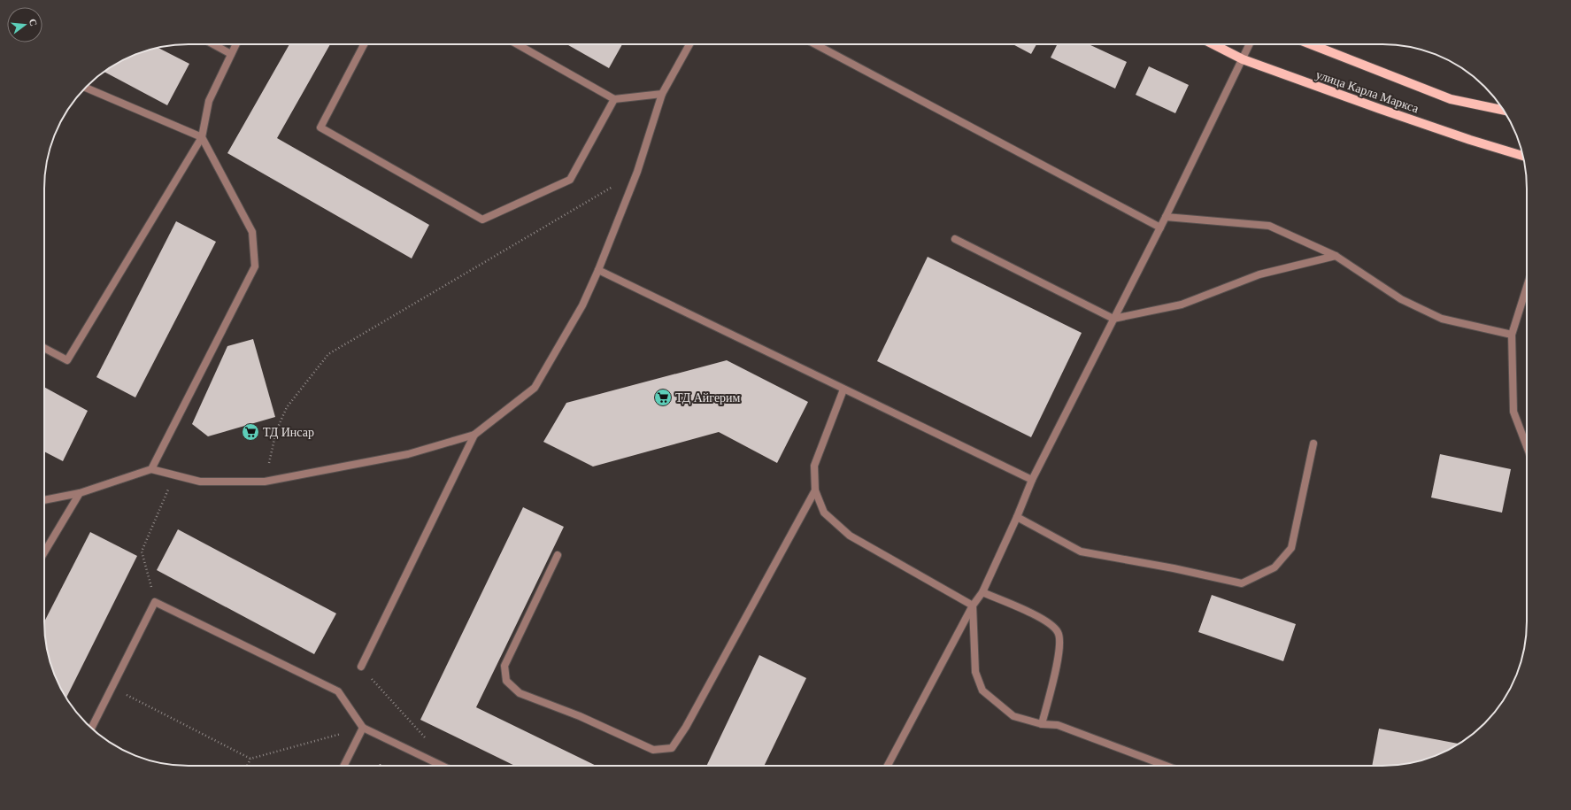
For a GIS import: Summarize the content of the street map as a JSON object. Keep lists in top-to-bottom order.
{
  "streets": {
    "main road": ["улица Карла Маркса"]
  },
  "places": {
    "supermarket": ["ТД Айгерим", "ТД Инсар"]
  },
  "north": "right"
}
